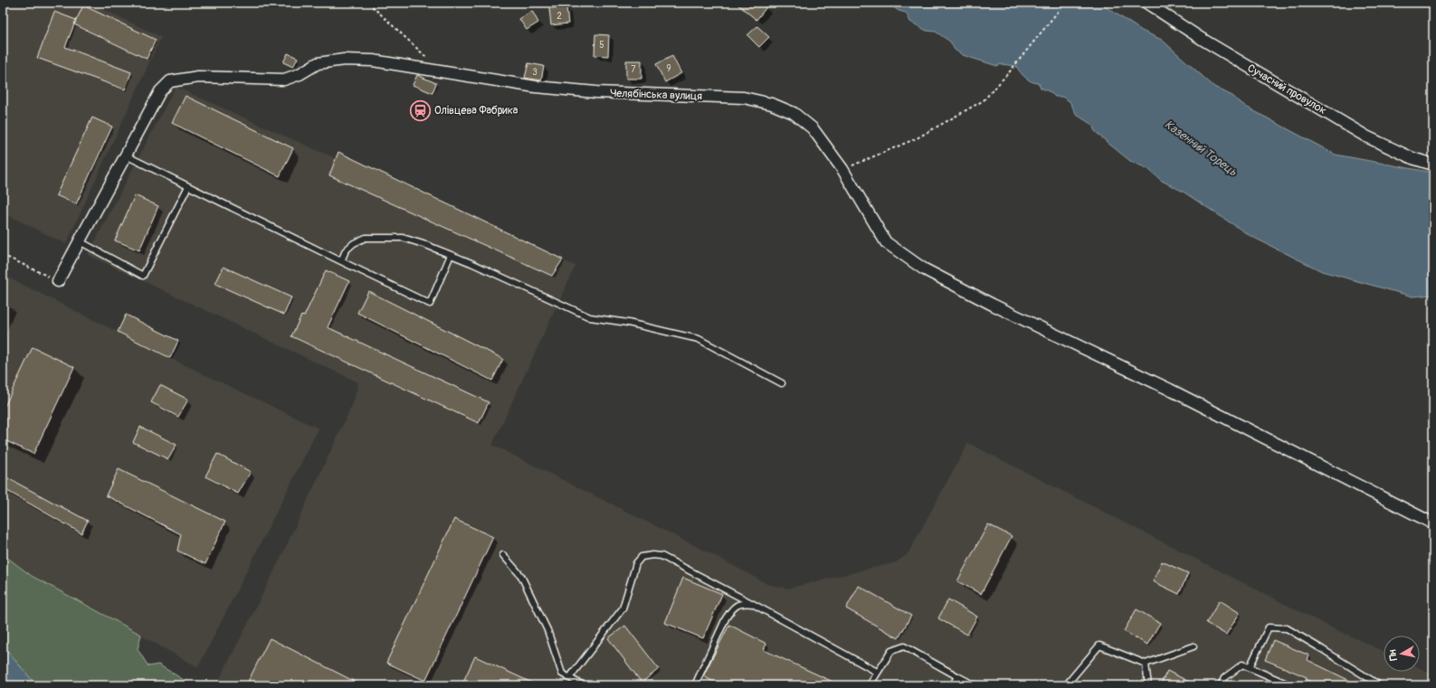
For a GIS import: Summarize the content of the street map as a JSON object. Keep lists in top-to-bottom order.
{
  "streets": {
    "street": ["Сучасний провулок", "Челябінська вулиця"]
  },
  "water": ["Казенний Торець"],
  "places": {
    "station": ["Олівцева Фабрика"]
  },
  "house_numbers": [
    "2",
    "5",
    "9",
    "7",
    "3"
  ],
  "north": "left"
}
